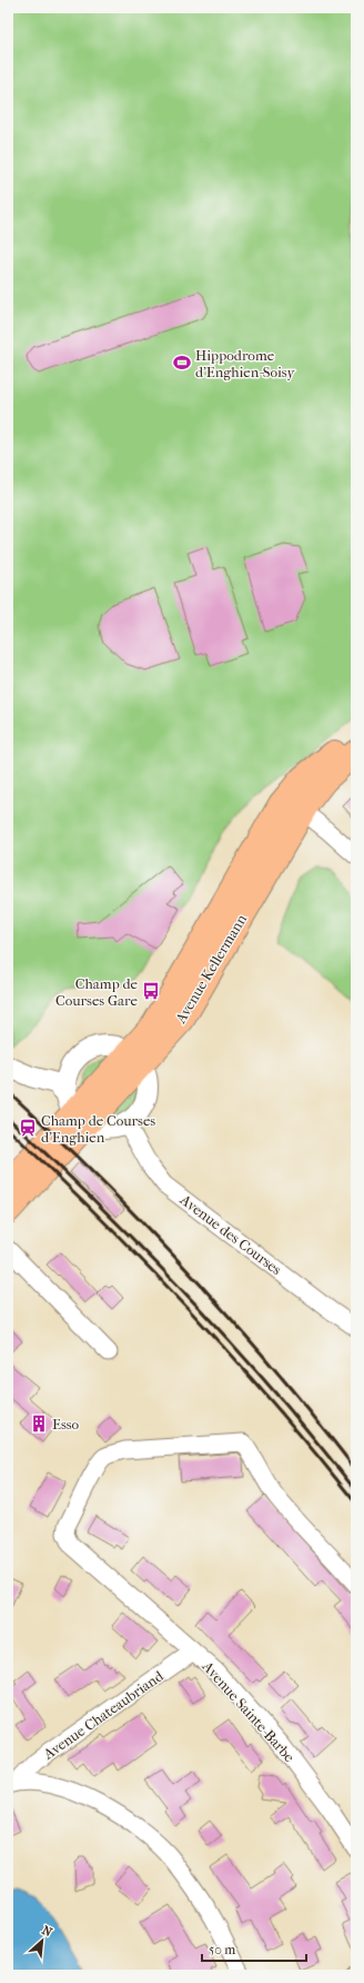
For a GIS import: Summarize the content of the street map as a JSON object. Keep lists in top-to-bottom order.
{
  "streets": {
    "main road": ["Avenue Kellermann"],
    "street": ["Avenue des Courses", "Avenue Sainte-Barbe", "Avenue Chateaubriand"]
  },
  "crossings": [
    ["Avenue Sainte-Barbe", "Avenue Chateaubriand"]
  ],
  "places": {
    "sports": ["Hippodrome d'Enghien-Soisy"],
    "bus stop": ["Champ de Courses Gare"],
    "station": ["Champ de Courses d'Enghien"],
    "building": ["Esso"]
  },
  "scale_bar": "50 m",
  "north": "top right"
}
